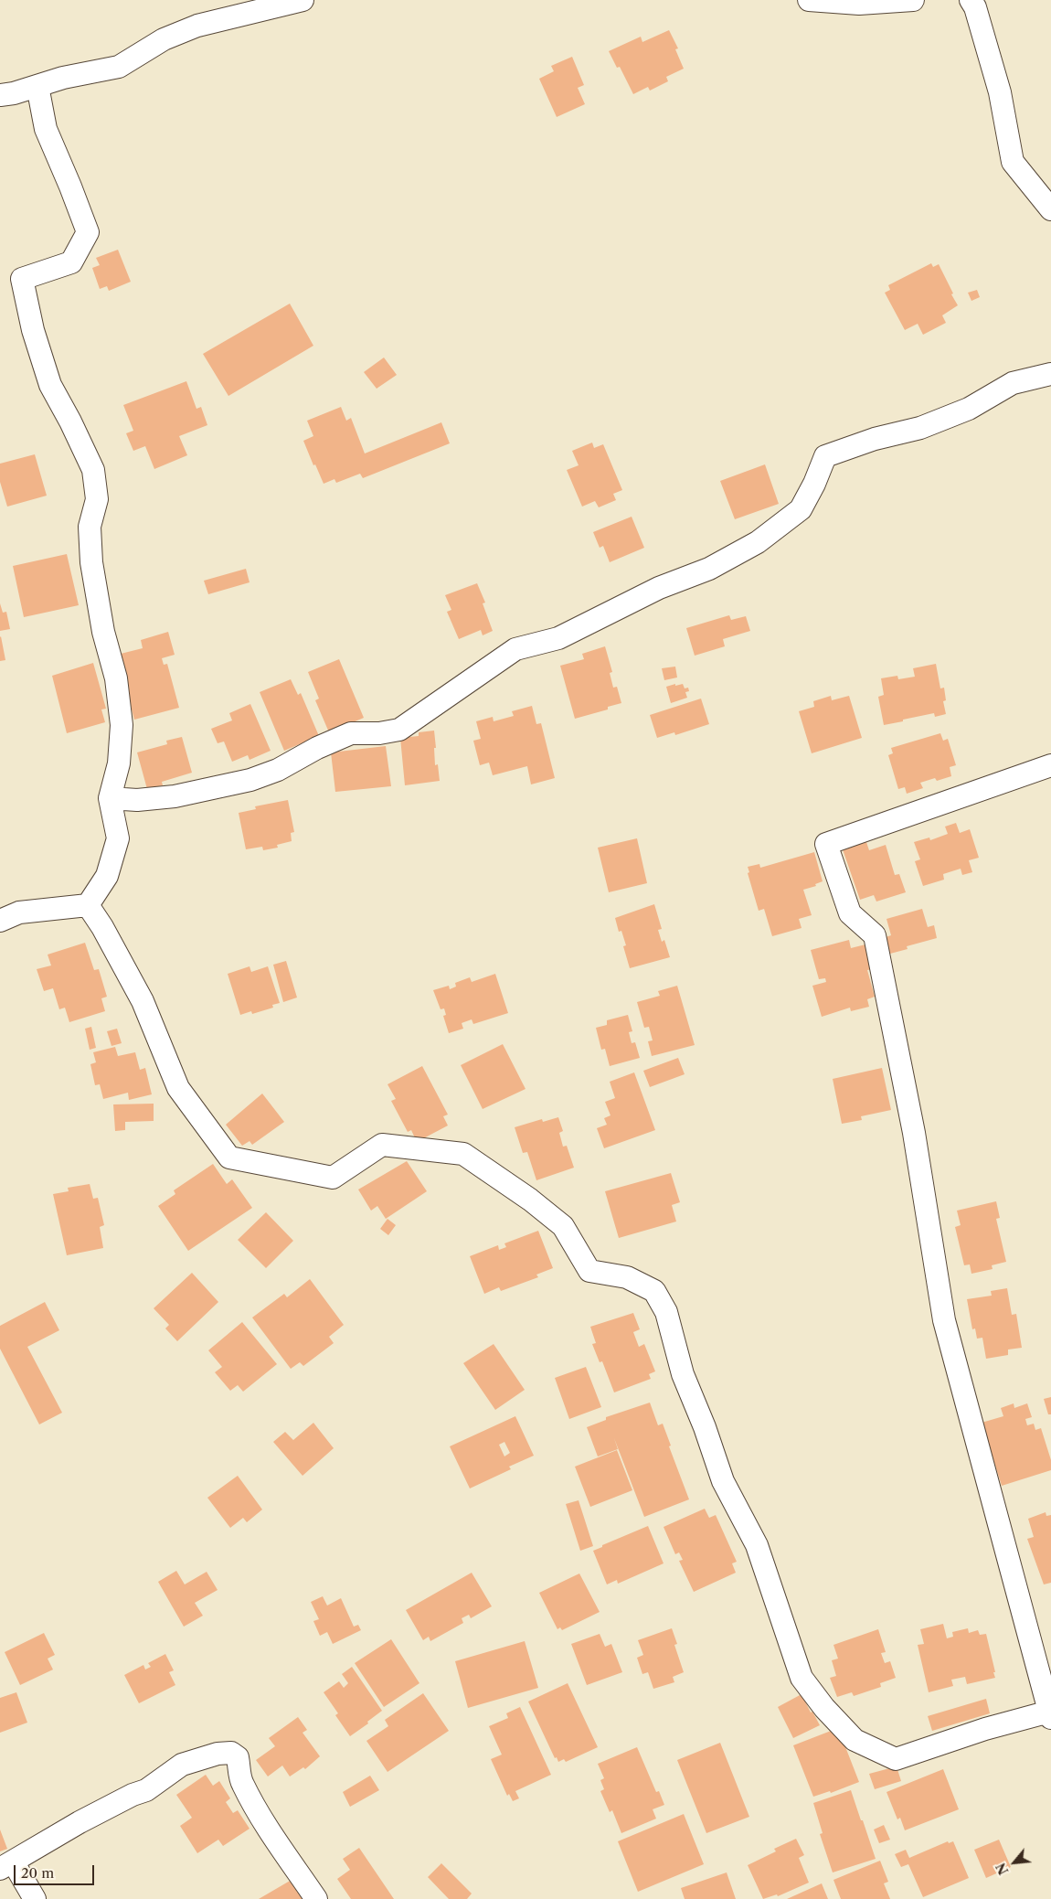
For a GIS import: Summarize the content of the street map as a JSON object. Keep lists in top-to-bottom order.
{
  "scale_bar": "20 m",
  "north": "bottom left"
}
